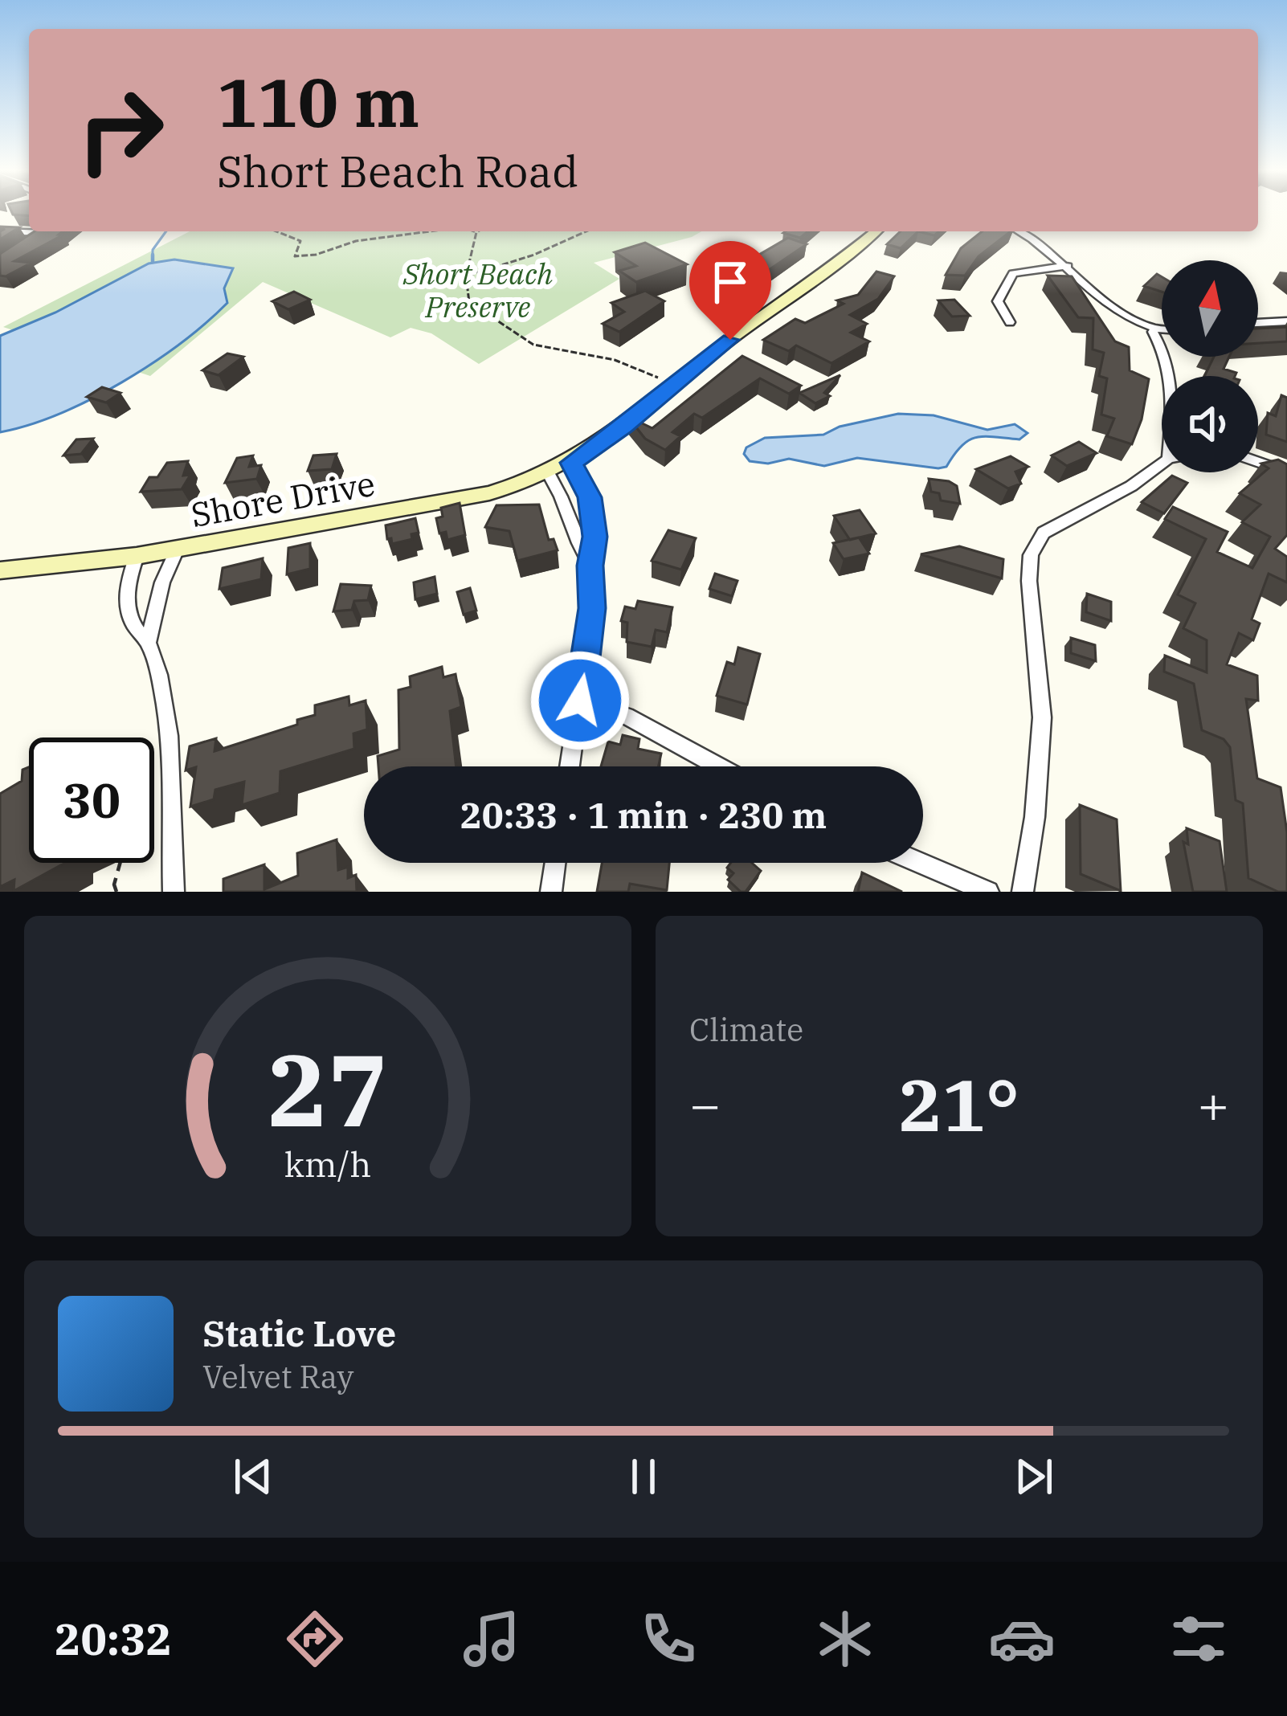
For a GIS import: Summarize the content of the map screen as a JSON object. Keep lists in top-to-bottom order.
{
  "streets": {
    "main road": ["Shore Drive"]
  },
  "parks": ["Short Beach Preserve"],
  "north": "top",
  "page": {
    "turn": ["110 m", "Short Beach Road"],
    "limit": "30",
    "trip": "20:33 · 1 min · 230 m",
    "tile": "Climate",
    "heat": ["−", "21°", "+"],
    "song": ["Static Love", "Velvet Ray"],
    "tabs": "20:32",
    "gauge": ["27", "km/h"]
  }
}
